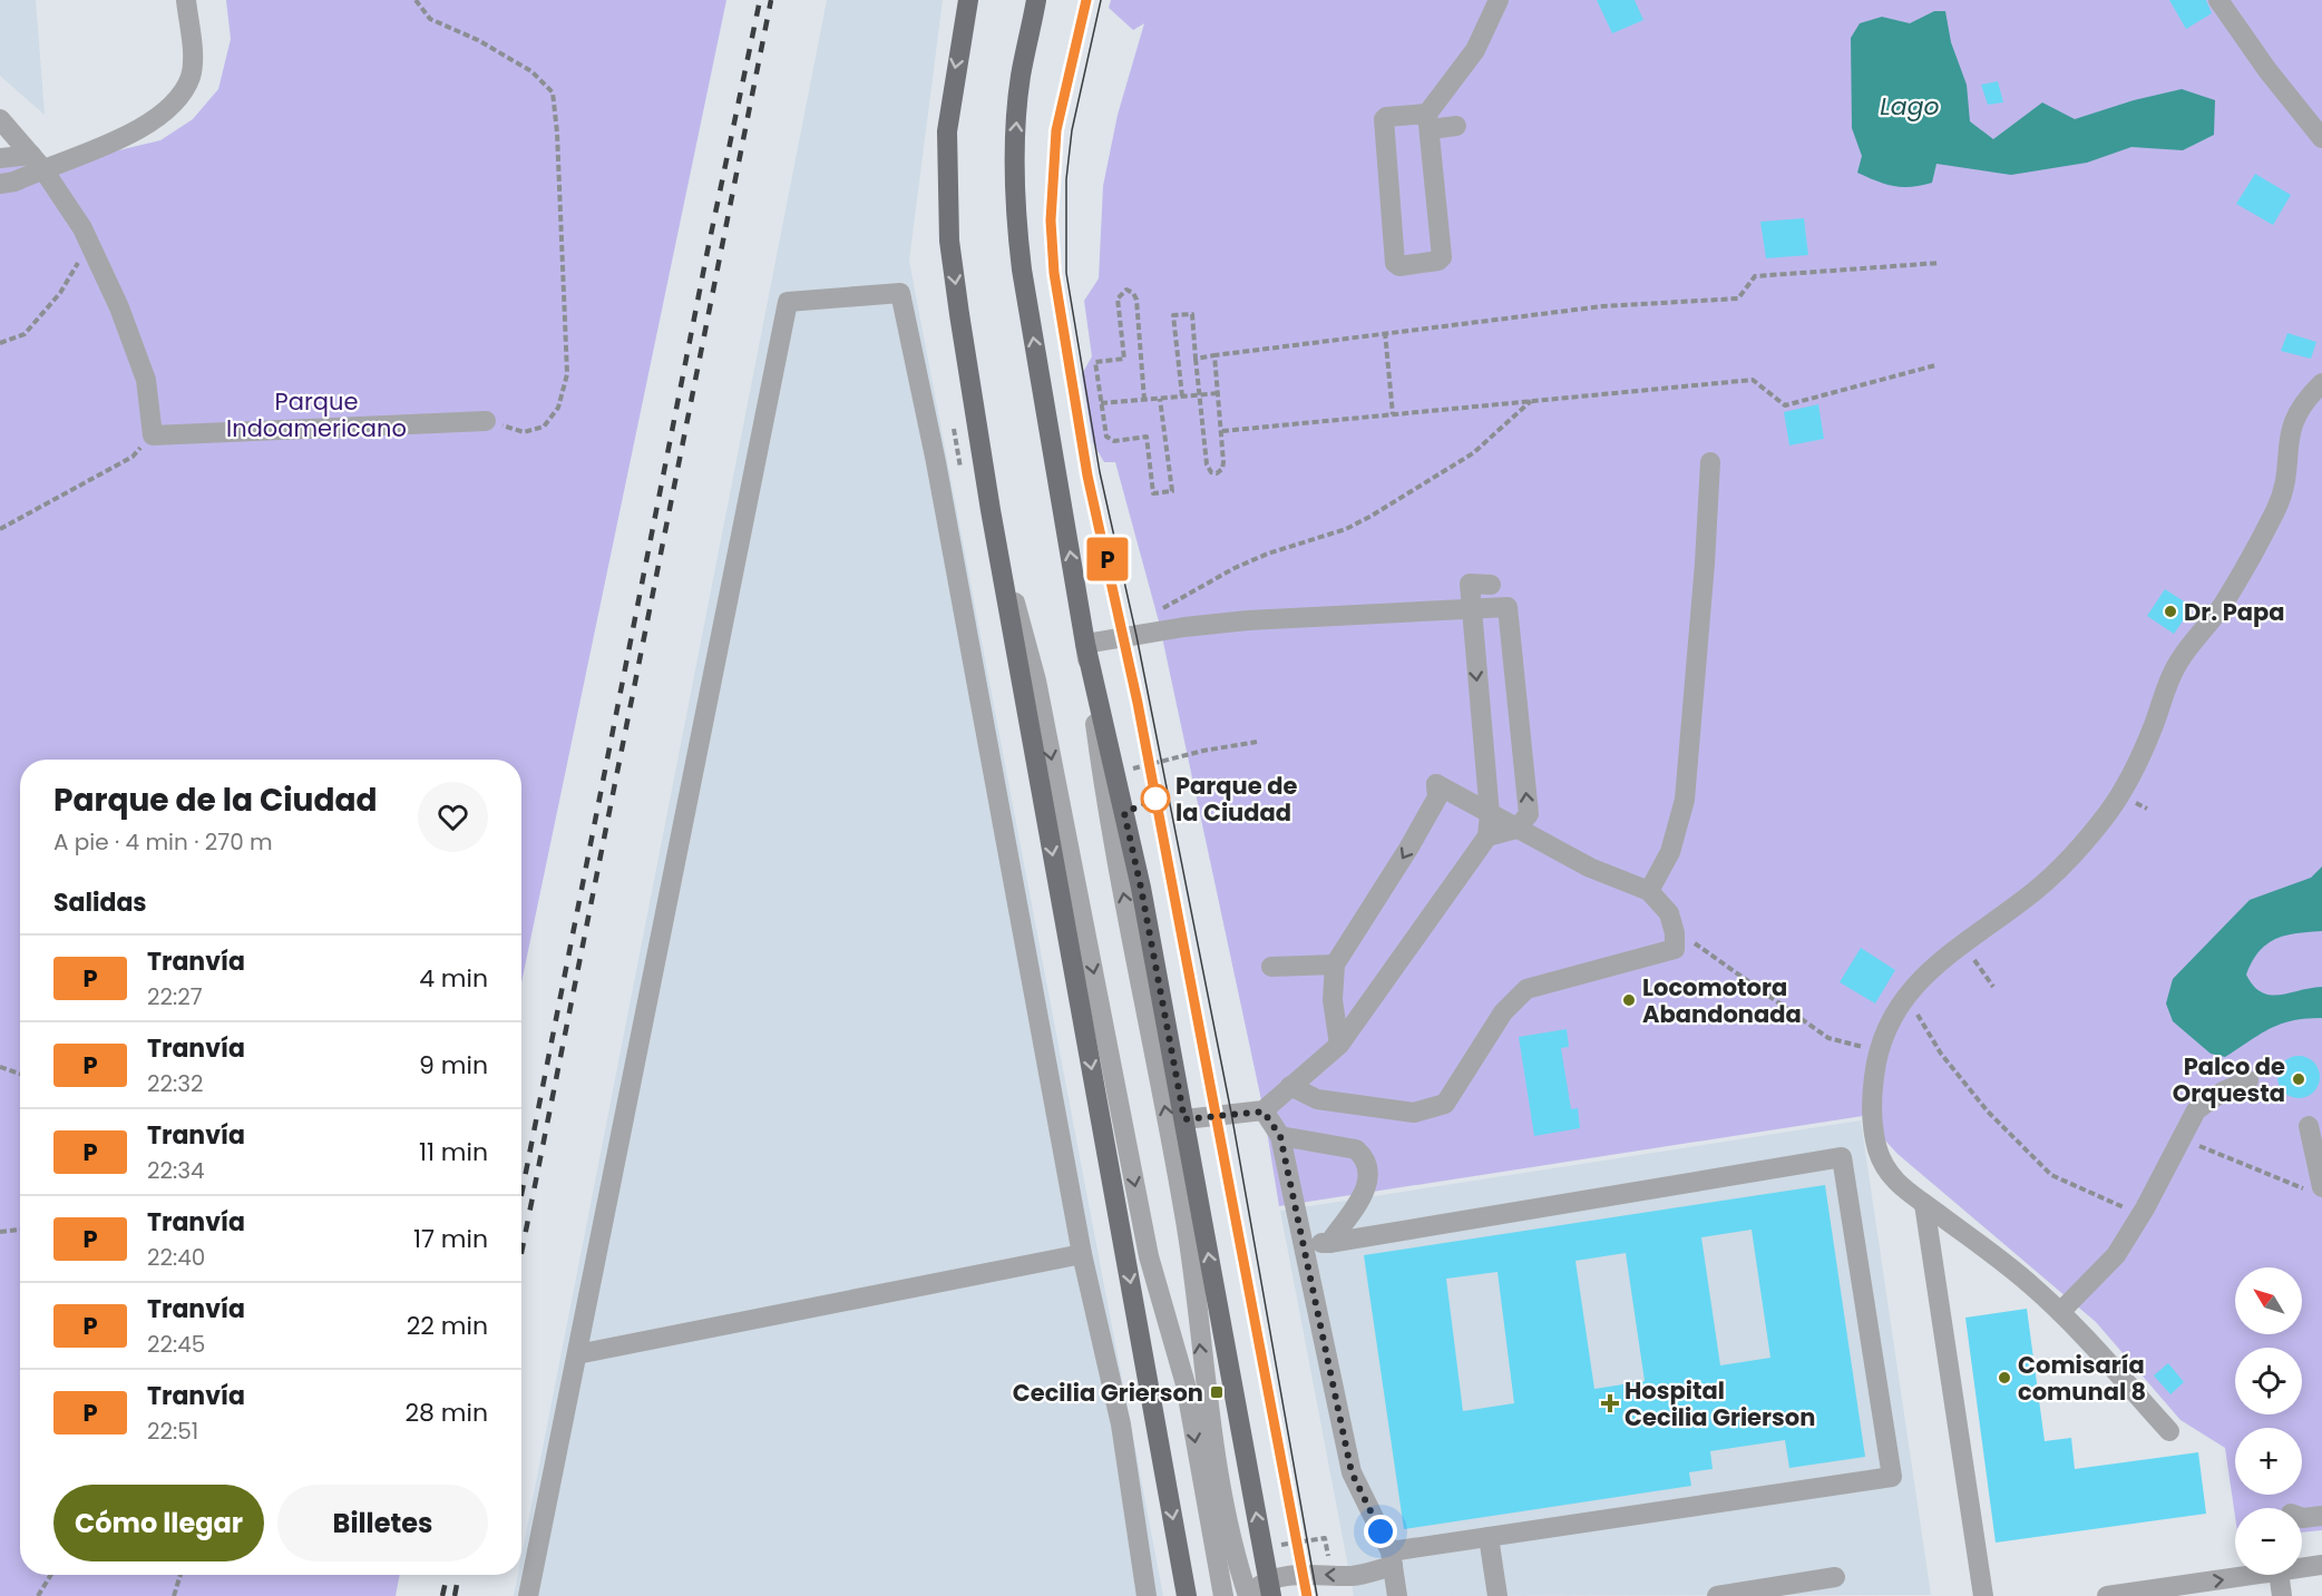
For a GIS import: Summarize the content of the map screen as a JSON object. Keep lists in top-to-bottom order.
{
  "water": ["Lago"],
  "parks": ["Parque Indoamericano"],
  "places": {
    "other": [
      "Dr. Papa",
      "Parque de la Ciudad",
      "Locomotora Abandonada",
      "Palco de Orquesta",
      "Comisaría comunal 8"
    ],
    "transit": ["Cecilia Grierson"],
    "health": ["Hospital Cecilia Grierson"]
  },
  "lines": ["tram line P"],
  "north": "top left",
  "page": {
    "on_map": "P",
    "heading": [
      ["Parque de la Ciudad", "A pie · 4 min · 270 m"],
      "Salidas"
    ],
    "list": [
      {
        "mark": "P",
        "name": "Tranvía",
        "note": "22:27",
        "value": "4 min"
      },
      {
        "mark": "P",
        "name": "Tranvía",
        "note": "22:32",
        "value": "9 min"
      },
      {
        "mark": "P",
        "name": "Tranvía",
        "note": "22:34",
        "value": "11 min"
      },
      {
        "mark": "P",
        "name": "Tranvía",
        "note": "22:40",
        "value": "17 min"
      },
      {
        "mark": "P",
        "name": "Tranvía",
        "note": "22:45",
        "value": "22 min"
      },
      {
        "mark": "P",
        "name": "Tranvía",
        "note": "22:51",
        "value": "28 min"
      }
    ],
    "map_buttons": ["+", "−"],
    "buttons": ["Cómo llegar", "Billetes"]
  }
}
